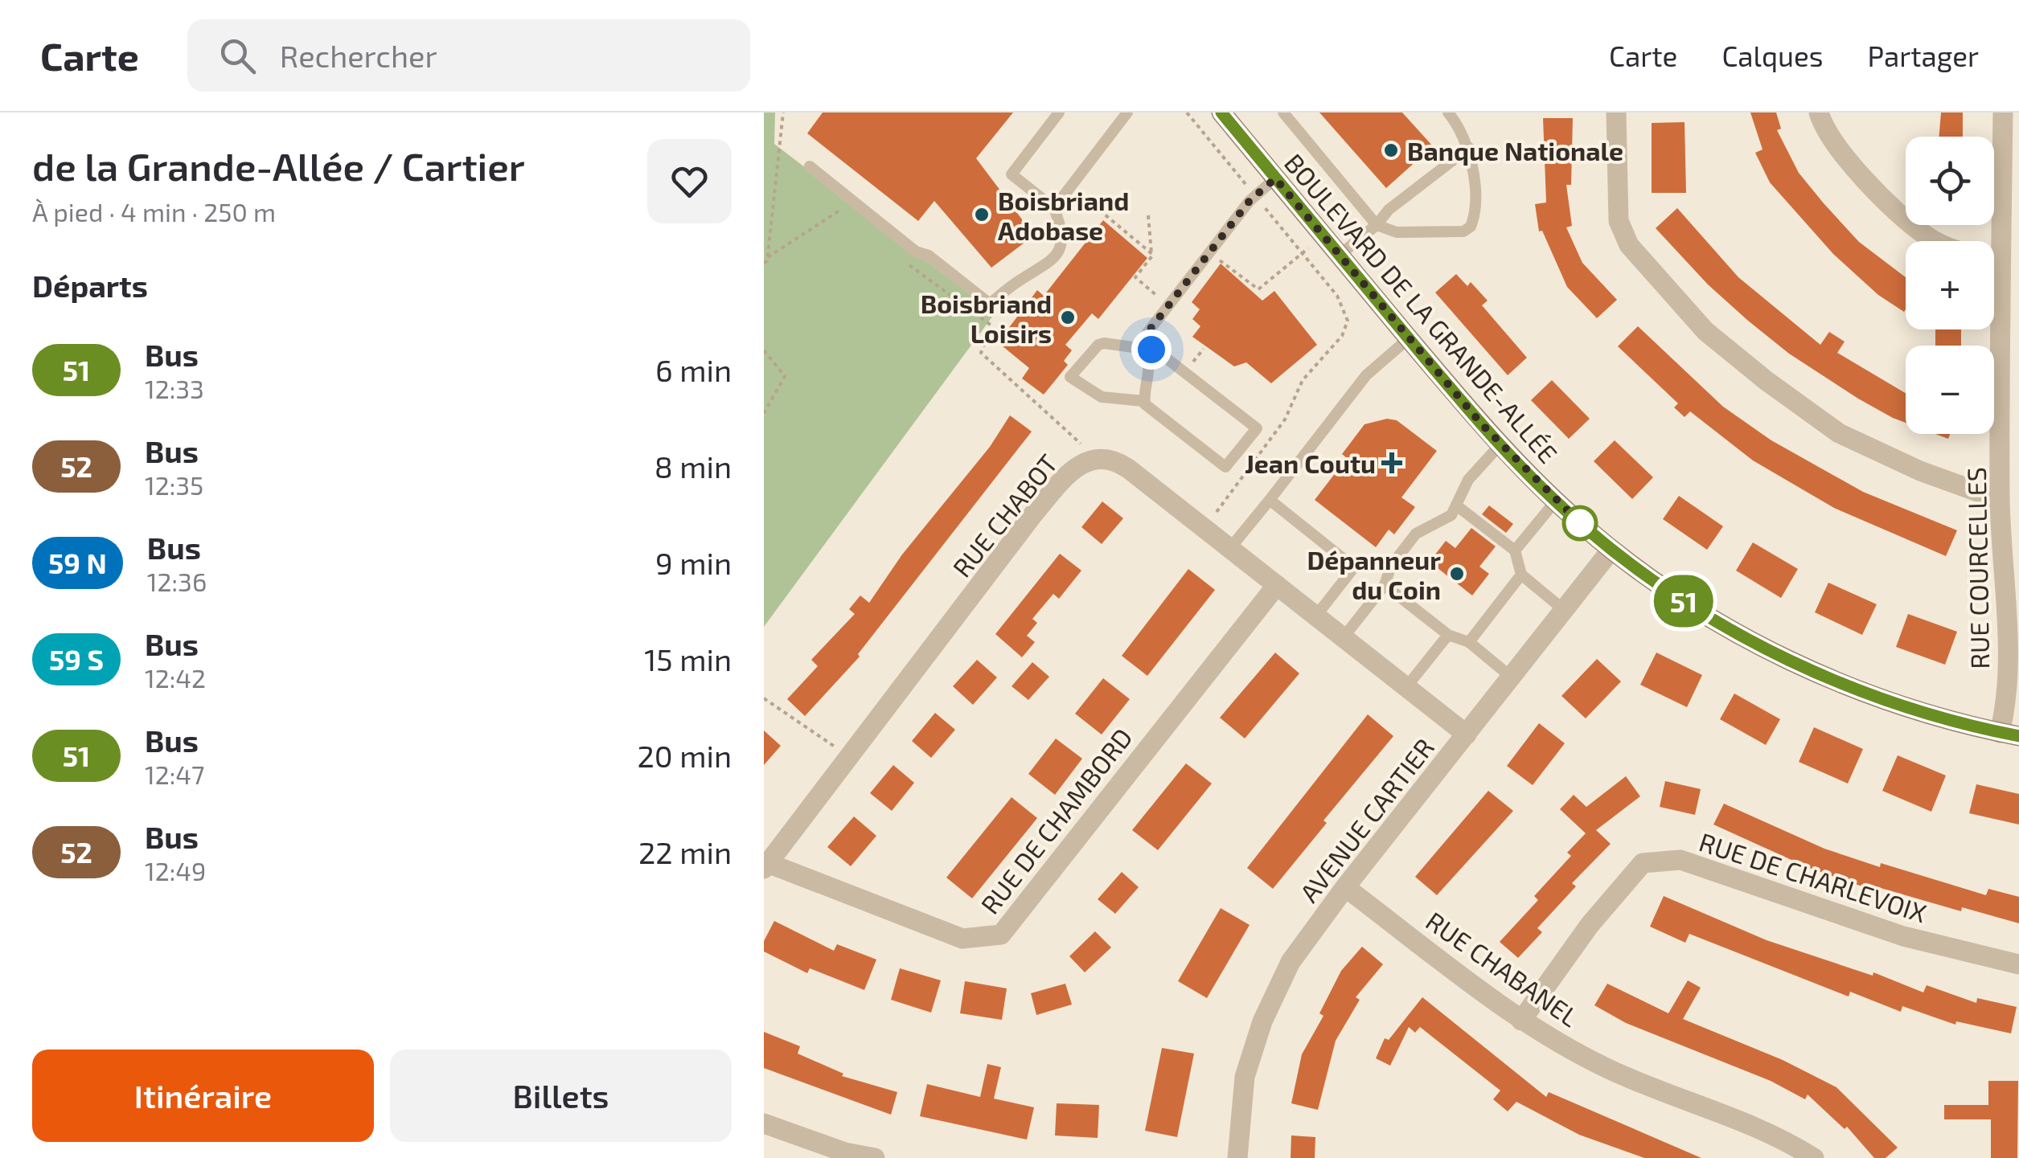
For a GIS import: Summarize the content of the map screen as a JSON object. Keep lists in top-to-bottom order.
{
  "streets": {
    "street": [
      "BOULEVARD DE LA GRANDE-ALLÉE",
      "RUE CHABOT",
      "RUE COURCELLES",
      "AVENUE CARTIER",
      "RUE DE CHAMBORD",
      "RUE DE CHARLEVOIX",
      "RUE CHABANEL"
    ]
  },
  "crossings": [
    ["BOULEVARD DE LA GRANDE-ALLÉE", "RUE COURCELLES"],
    ["BOULEVARD DE LA GRANDE-ALLÉE", "AVENUE CARTIER"],
    ["RUE CHABOT", "AVENUE CARTIER"],
    ["RUE CHABOT", "RUE DE CHAMBORD"],
    ["AVENUE CARTIER", "RUE CHABANEL"],
    ["RUE DE CHARLEVOIX", "RUE CHABANEL"]
  ],
  "places": {
    "other": [
      "Banque Nationale",
      "Boisbriand Adobase",
      "Boisbriand Loisirs",
      "Dépanneur du Coin"
    ],
    "health": ["Jean Coutu"]
  },
  "lines": ["bus line 51"],
  "page": {
    "header": "Carte",
    "search": "Rechercher",
    "nav": ["Carte", "Calques", "Partager"],
    "heading": [
      ["de la Grande-Allée / Cartier", "À pied · 4 min · 250 m"],
      "Départs"
    ],
    "on_map": "51",
    "map_buttons": ["+", "−"],
    "list": [
      {
        "mark": "51",
        "name": "Bus",
        "note": "12:33",
        "value": "6 min"
      },
      {
        "mark": "52",
        "name": "Bus",
        "note": "12:35",
        "value": "8 min"
      },
      {
        "mark": "59 N",
        "name": "Bus",
        "note": "12:36",
        "value": "9 min"
      },
      {
        "mark": "59 S",
        "name": "Bus",
        "note": "12:42",
        "value": "15 min"
      },
      {
        "mark": "51",
        "name": "Bus",
        "note": "12:47",
        "value": "20 min"
      },
      {
        "mark": "52",
        "name": "Bus",
        "note": "12:49",
        "value": "22 min"
      }
    ],
    "buttons": ["Itinéraire", "Billets"]
  }
}
